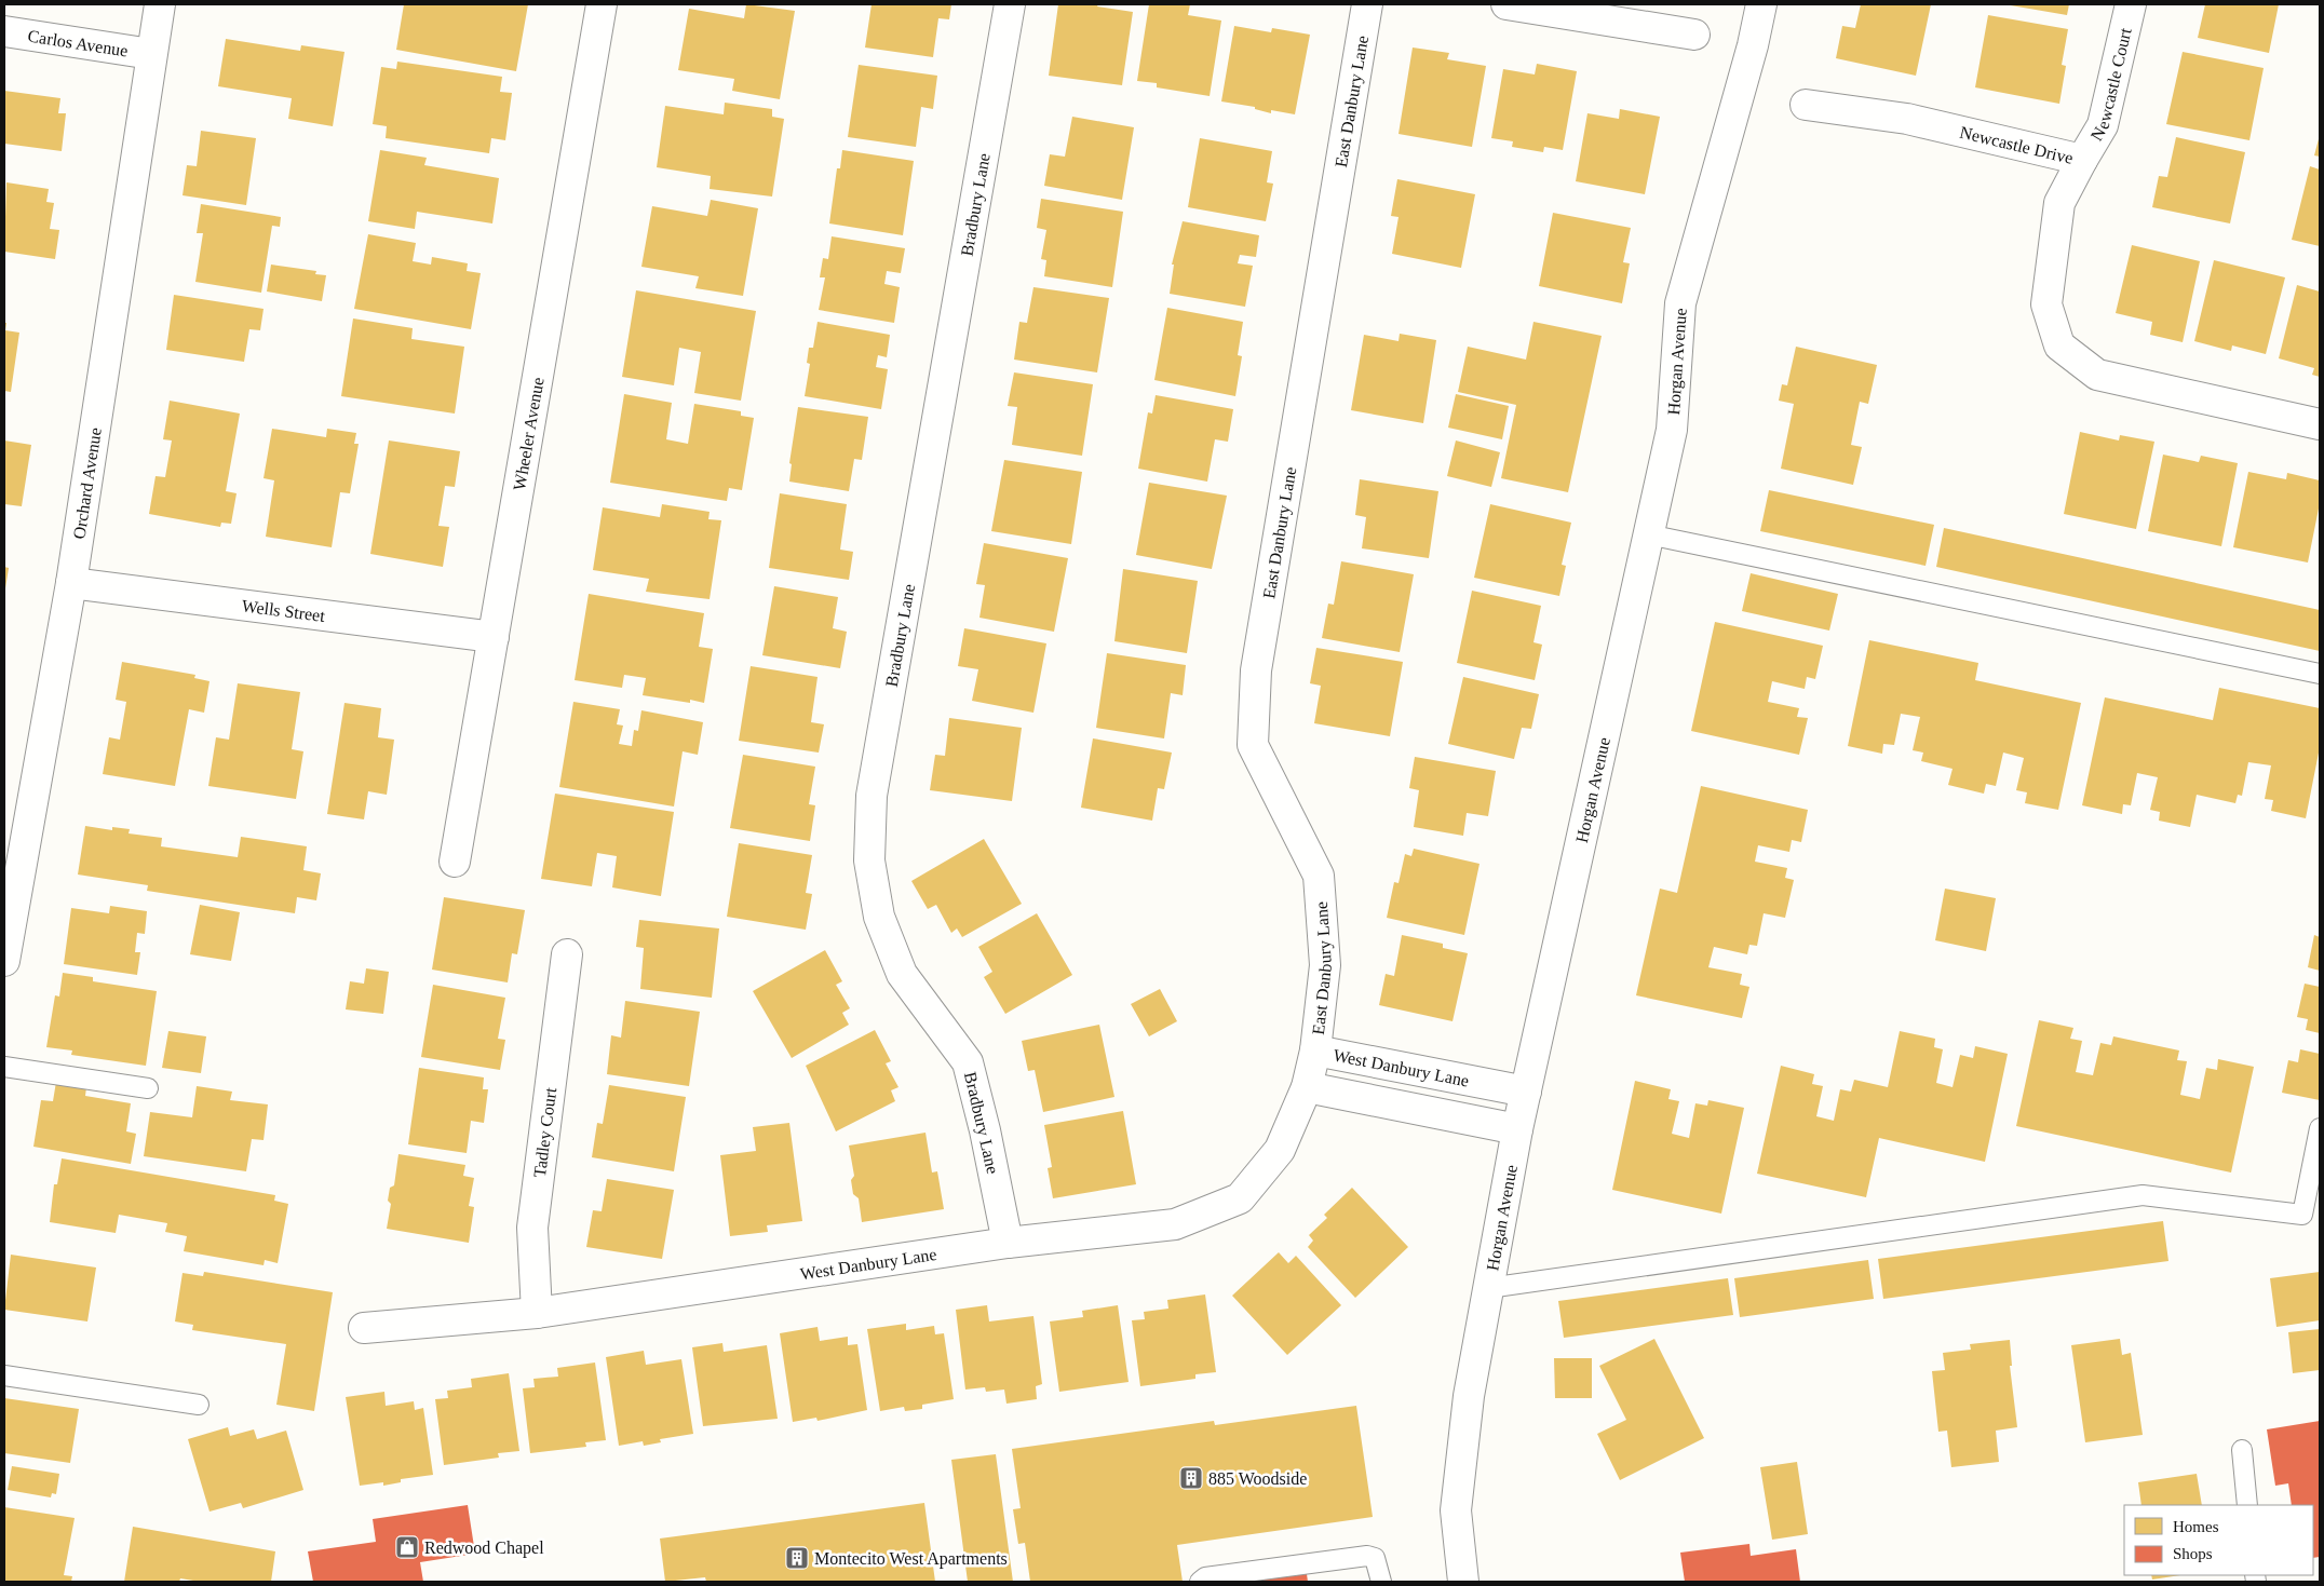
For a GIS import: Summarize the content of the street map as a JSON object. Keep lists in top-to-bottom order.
{
  "streets": {
    "street": [
      "Carlos Avenue",
      "Newcastle Court",
      "East Danbury Lane",
      "Newcastle Drive",
      "Bradbury Lane",
      "Horgan Avenue",
      "Wheeler Avenue",
      "Orchard Avenue",
      "Wells Street",
      "West Danbury Lane",
      "Tadley Court"
    ]
  },
  "crossings": [
    ["Carlos Avenue", "Orchard Avenue"],
    ["Newcastle Court", "Newcastle Drive"],
    ["East Danbury Lane", "West Danbury Lane"],
    ["Bradbury Lane", "West Danbury Lane"],
    ["Horgan Avenue", "West Danbury Lane"],
    ["Wheeler Avenue", "Wells Street"],
    ["Orchard Avenue", "Wells Street"],
    ["West Danbury Lane", "Tadley Court"]
  ],
  "places": {
    "building": ["885 Woodside", "Montecito West Apartments"],
    "shop": ["Redwood Chapel"]
  },
  "legend": ["Homes", "Shops"]
}
